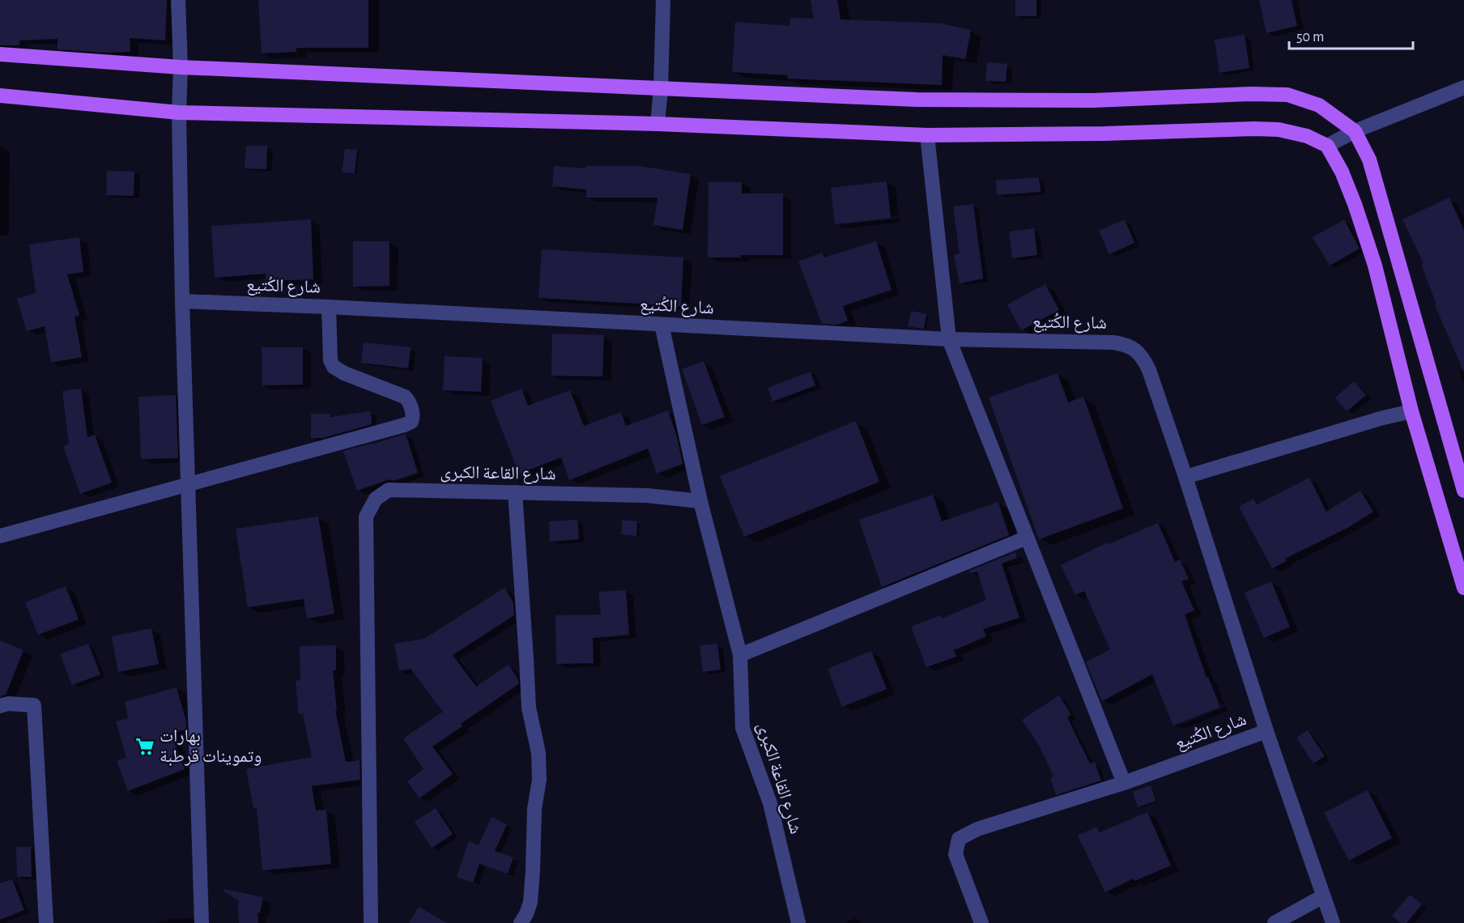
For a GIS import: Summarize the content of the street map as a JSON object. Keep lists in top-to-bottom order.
{
  "streets": {
    "street": ["شارع الكُتيع", "شارع القاعة الكبرى"]
  },
  "crossings": [
    ["شارع الكُتيع", "شارع القاعة الكبرى"]
  ],
  "places": {
    "supermarket": ["بهارات وتموينات قرطبة"]
  },
  "scale_bar": "50 m"
}
